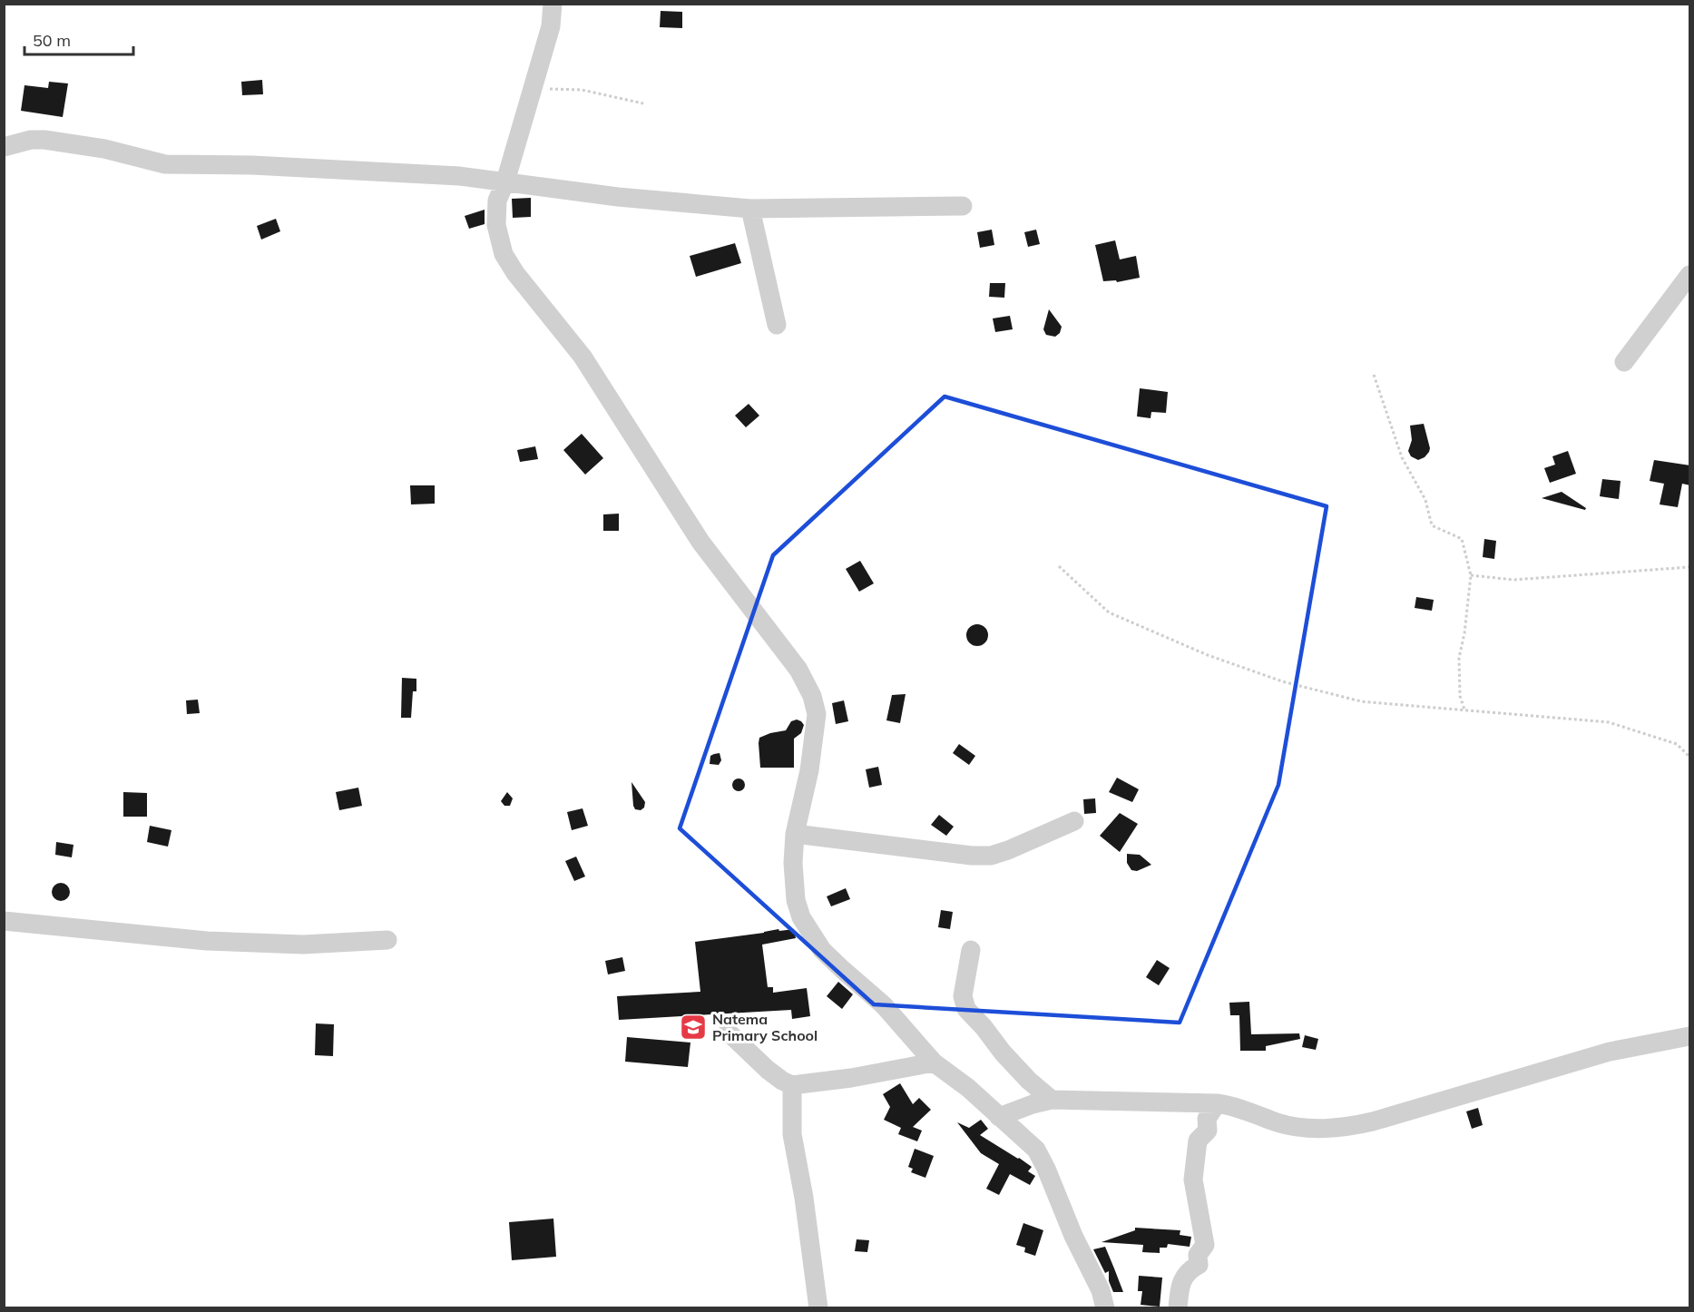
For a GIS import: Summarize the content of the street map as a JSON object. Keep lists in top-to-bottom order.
{
  "places": {
    "school or university": ["Natema Primary School"]
  },
  "scale_bar": "50 m"
}
